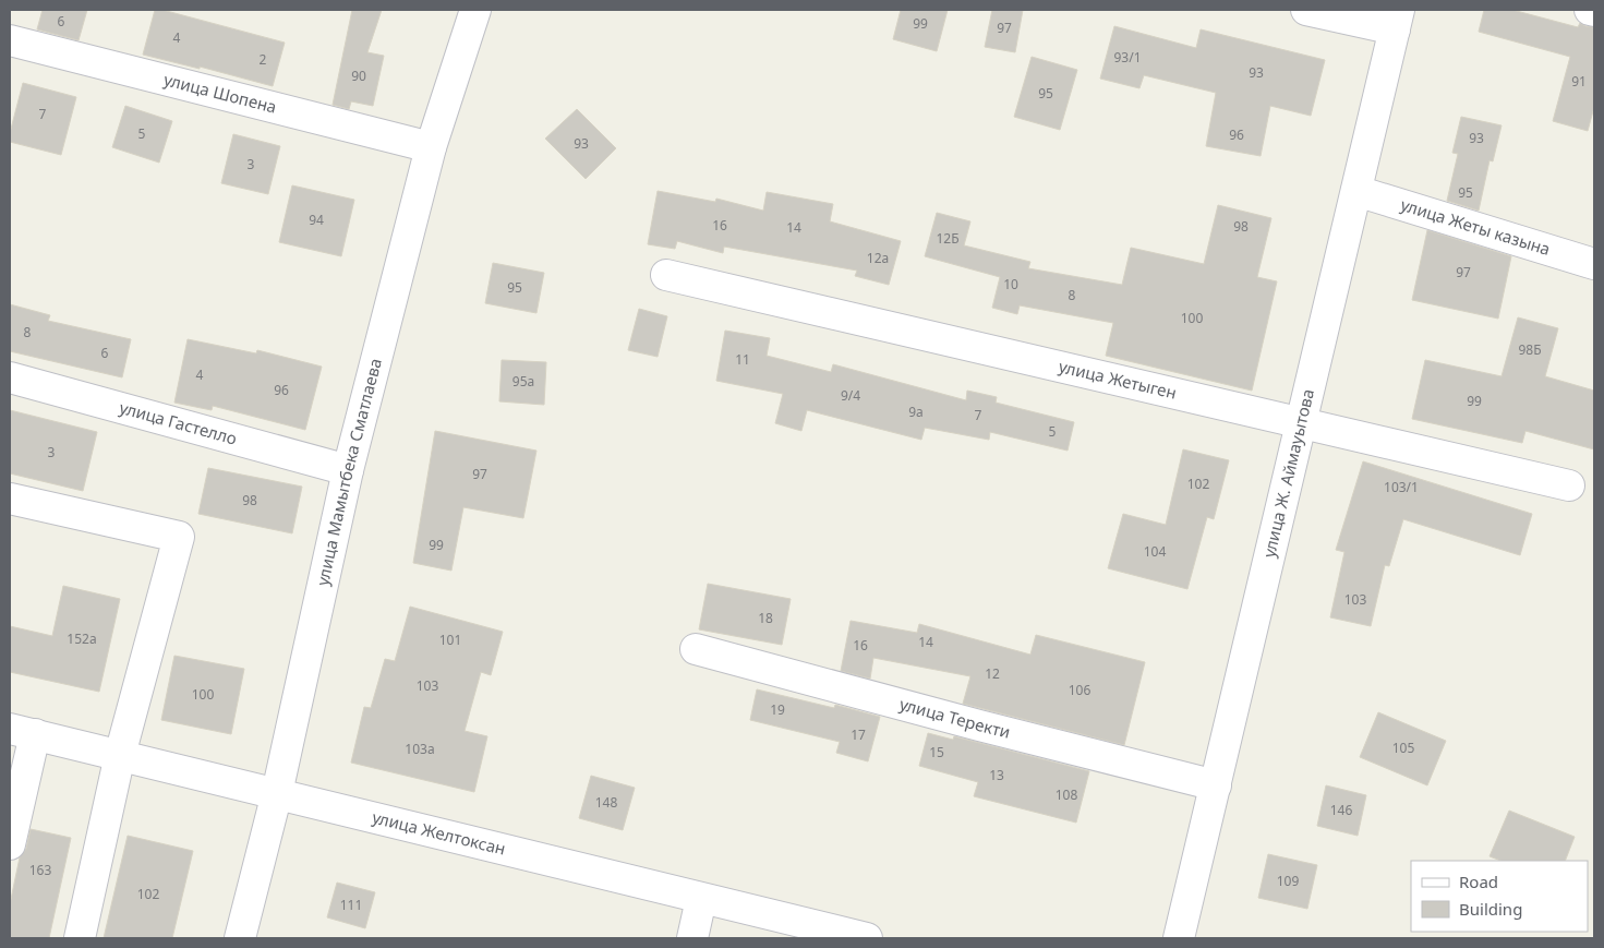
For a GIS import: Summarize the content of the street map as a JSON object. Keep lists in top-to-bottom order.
{
  "streets": {
    "street": [
      "улица Шопена",
      "улица Жеты казына",
      "улица Жетыген",
      "улица Гастелло",
      "улица Мамытбека Сматлаева",
      "улица Ж. Аймауытова",
      "улица Теректи",
      "улица Желтоксан"
    ]
  },
  "crossings": [
    ["улица Шопена", "улица Мамытбека Сматлаева"],
    ["улица Жеты казына", "улица Ж. Аймауытова"],
    ["улица Жетыген", "улица Ж. Аймауытова"],
    ["улица Гастелло", "улица Мамытбека Сматлаева"],
    ["улица Мамытбека Сматлаева", "улица Желтоксан"],
    ["улица Ж. Аймауытова", "улица Теректи"]
  ],
  "house_numbers": [
    "6",
    "99",
    "97",
    "4",
    "93/1",
    "2",
    "93",
    "90",
    "91",
    "95",
    "7",
    "5",
    "96",
    "93",
    "93",
    "3",
    "95",
    "94",
    "16",
    "98",
    "14",
    "12Б",
    "12а",
    "97",
    "10",
    "95",
    "8",
    "100",
    "8",
    "98Б",
    "6",
    "11",
    "4",
    "95а",
    "96",
    "9/4",
    "99",
    "9а",
    "7",
    "5",
    "3",
    "97",
    "102",
    "103/1",
    "98",
    "99",
    "104",
    "103",
    "18",
    "152а",
    "101",
    "14",
    "16",
    "12",
    "103",
    "106",
    "100",
    "19",
    "17",
    "105",
    "103а",
    "15",
    "13",
    "108",
    "148",
    "146",
    "163",
    "109",
    "102",
    "111"
  ],
  "legend": ["Road", "Building"]
}
